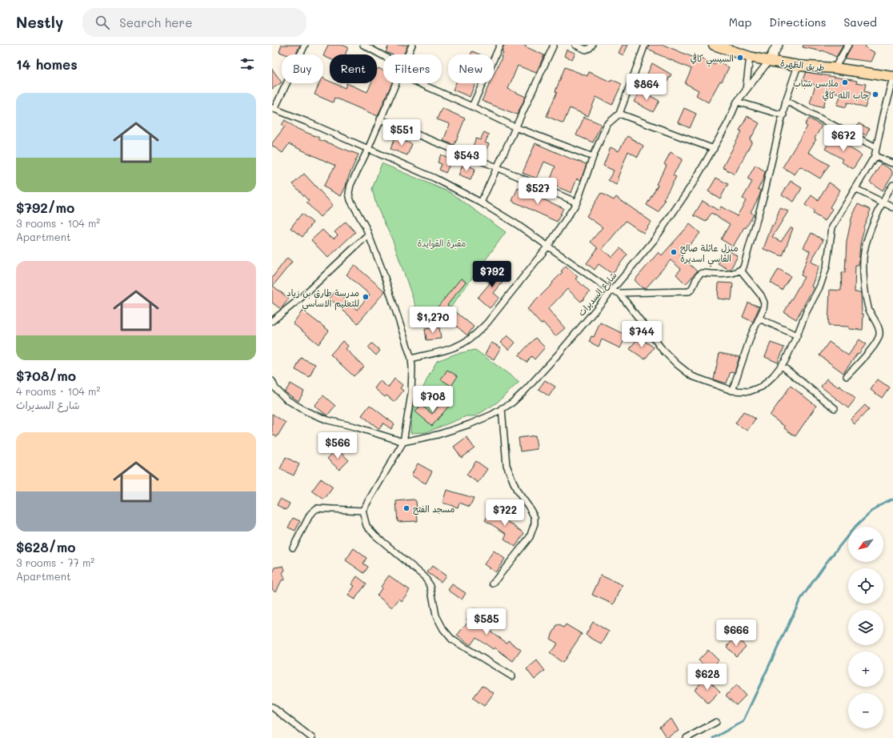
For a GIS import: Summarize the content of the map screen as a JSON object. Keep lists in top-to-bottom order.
{
  "streets": {
    "main road": ["طريق الظهرة"],
    "street": ["شارع السديرات"]
  },
  "crossings": [
    ["طريق الظهرة", "شارع السديرات"]
  ],
  "parks": ["مقبرة القوايدة"],
  "places": [
    "السيسي كافي",
    "ملابس شباب",
    "جاب الله كافي",
    "منزل عائلة صالح القاسي اسديرة",
    "مدرسة طارق بن زياد للتعليم الاساسي",
    "مسجد الفتح"
  ],
  "north": "bottom left",
  "page": {
    "header": "Nestly",
    "search": "Search here",
    "nav": ["Map", "Directions", "Saved"],
    "heading": "14 homes",
    "chip": [
      "Buy",
      "Rent",
      "Filters",
      "New"
    ],
    "price": [
      "$864",
      "$551",
      "$672",
      "$543",
      "$527",
      "$792",
      "$1,270",
      "$744",
      "$708",
      "$566",
      "$722",
      "$585",
      "$666",
      "$628"
    ],
    "list": [
      {
        "name": "$792/mo",
        "note": "3 rooms · 104 m² · Apartment"
      },
      {
        "name": "$708/mo",
        "note": "4 rooms · 104 m² · شارع السديرات"
      },
      {
        "name": "$628/mo",
        "note": "3 rooms · 77 m² · Apartment"
      }
    ],
    "map_buttons": ["+", "−"]
  }
}
